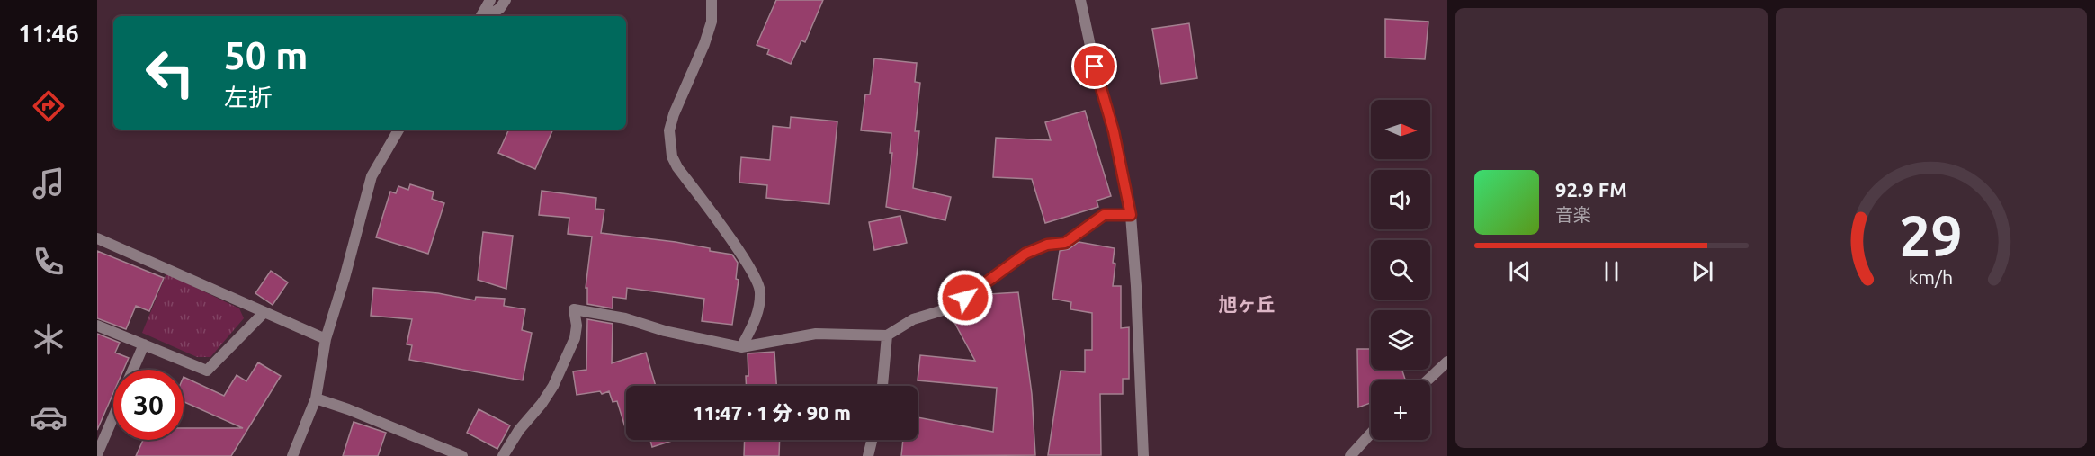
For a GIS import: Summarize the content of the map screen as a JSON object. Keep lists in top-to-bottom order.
{
  "districts": ["旭ヶ丘"],
  "north": "right",
  "page": {
    "tabs": "11:46",
    "turn": ["50 m", "左折"],
    "map_buttons": "+",
    "song": ["92.9 FM", "音楽"],
    "limit": "30",
    "trip": "11:47 · 1 分 · 90 m",
    "gauge": ["29", "km/h"]
  }
}
